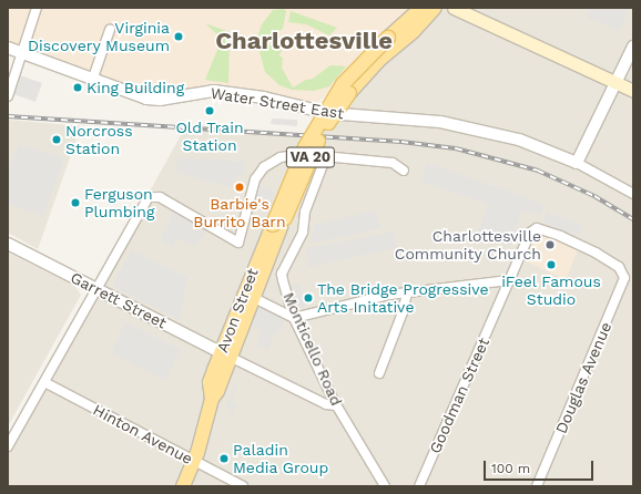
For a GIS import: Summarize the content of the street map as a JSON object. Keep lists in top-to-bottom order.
{
  "streets": {
    "main road": ["VA 20", "Avon Street"],
    "street": [
      "Water Street East",
      "Garrett Street",
      "Monticello Road",
      "Douglas Avenue",
      "Goodman Street",
      "Hinton Avenue"
    ]
  },
  "crossings": [
    ["VA 20", "Avon Street"],
    ["Garrett Street", "Avon Street"],
    ["Avon Street", "Hinton Avenue"],
    ["Douglas Avenue", "Goodman Street"]
  ],
  "districts": ["Charlottesville"],
  "places": [
    "Virginia Discovery Museum",
    "King Building",
    "Old Train Station",
    "Norcross Station",
    "Barbie's Burrito Barn",
    "Ferguson Plumbing",
    "Charlottesville Community Church",
    "iFeel Famous Studio",
    "The Bridge Progressive Arts Initative",
    "Paladin Media Group"
  ],
  "scale_bar": "100 m"
}
